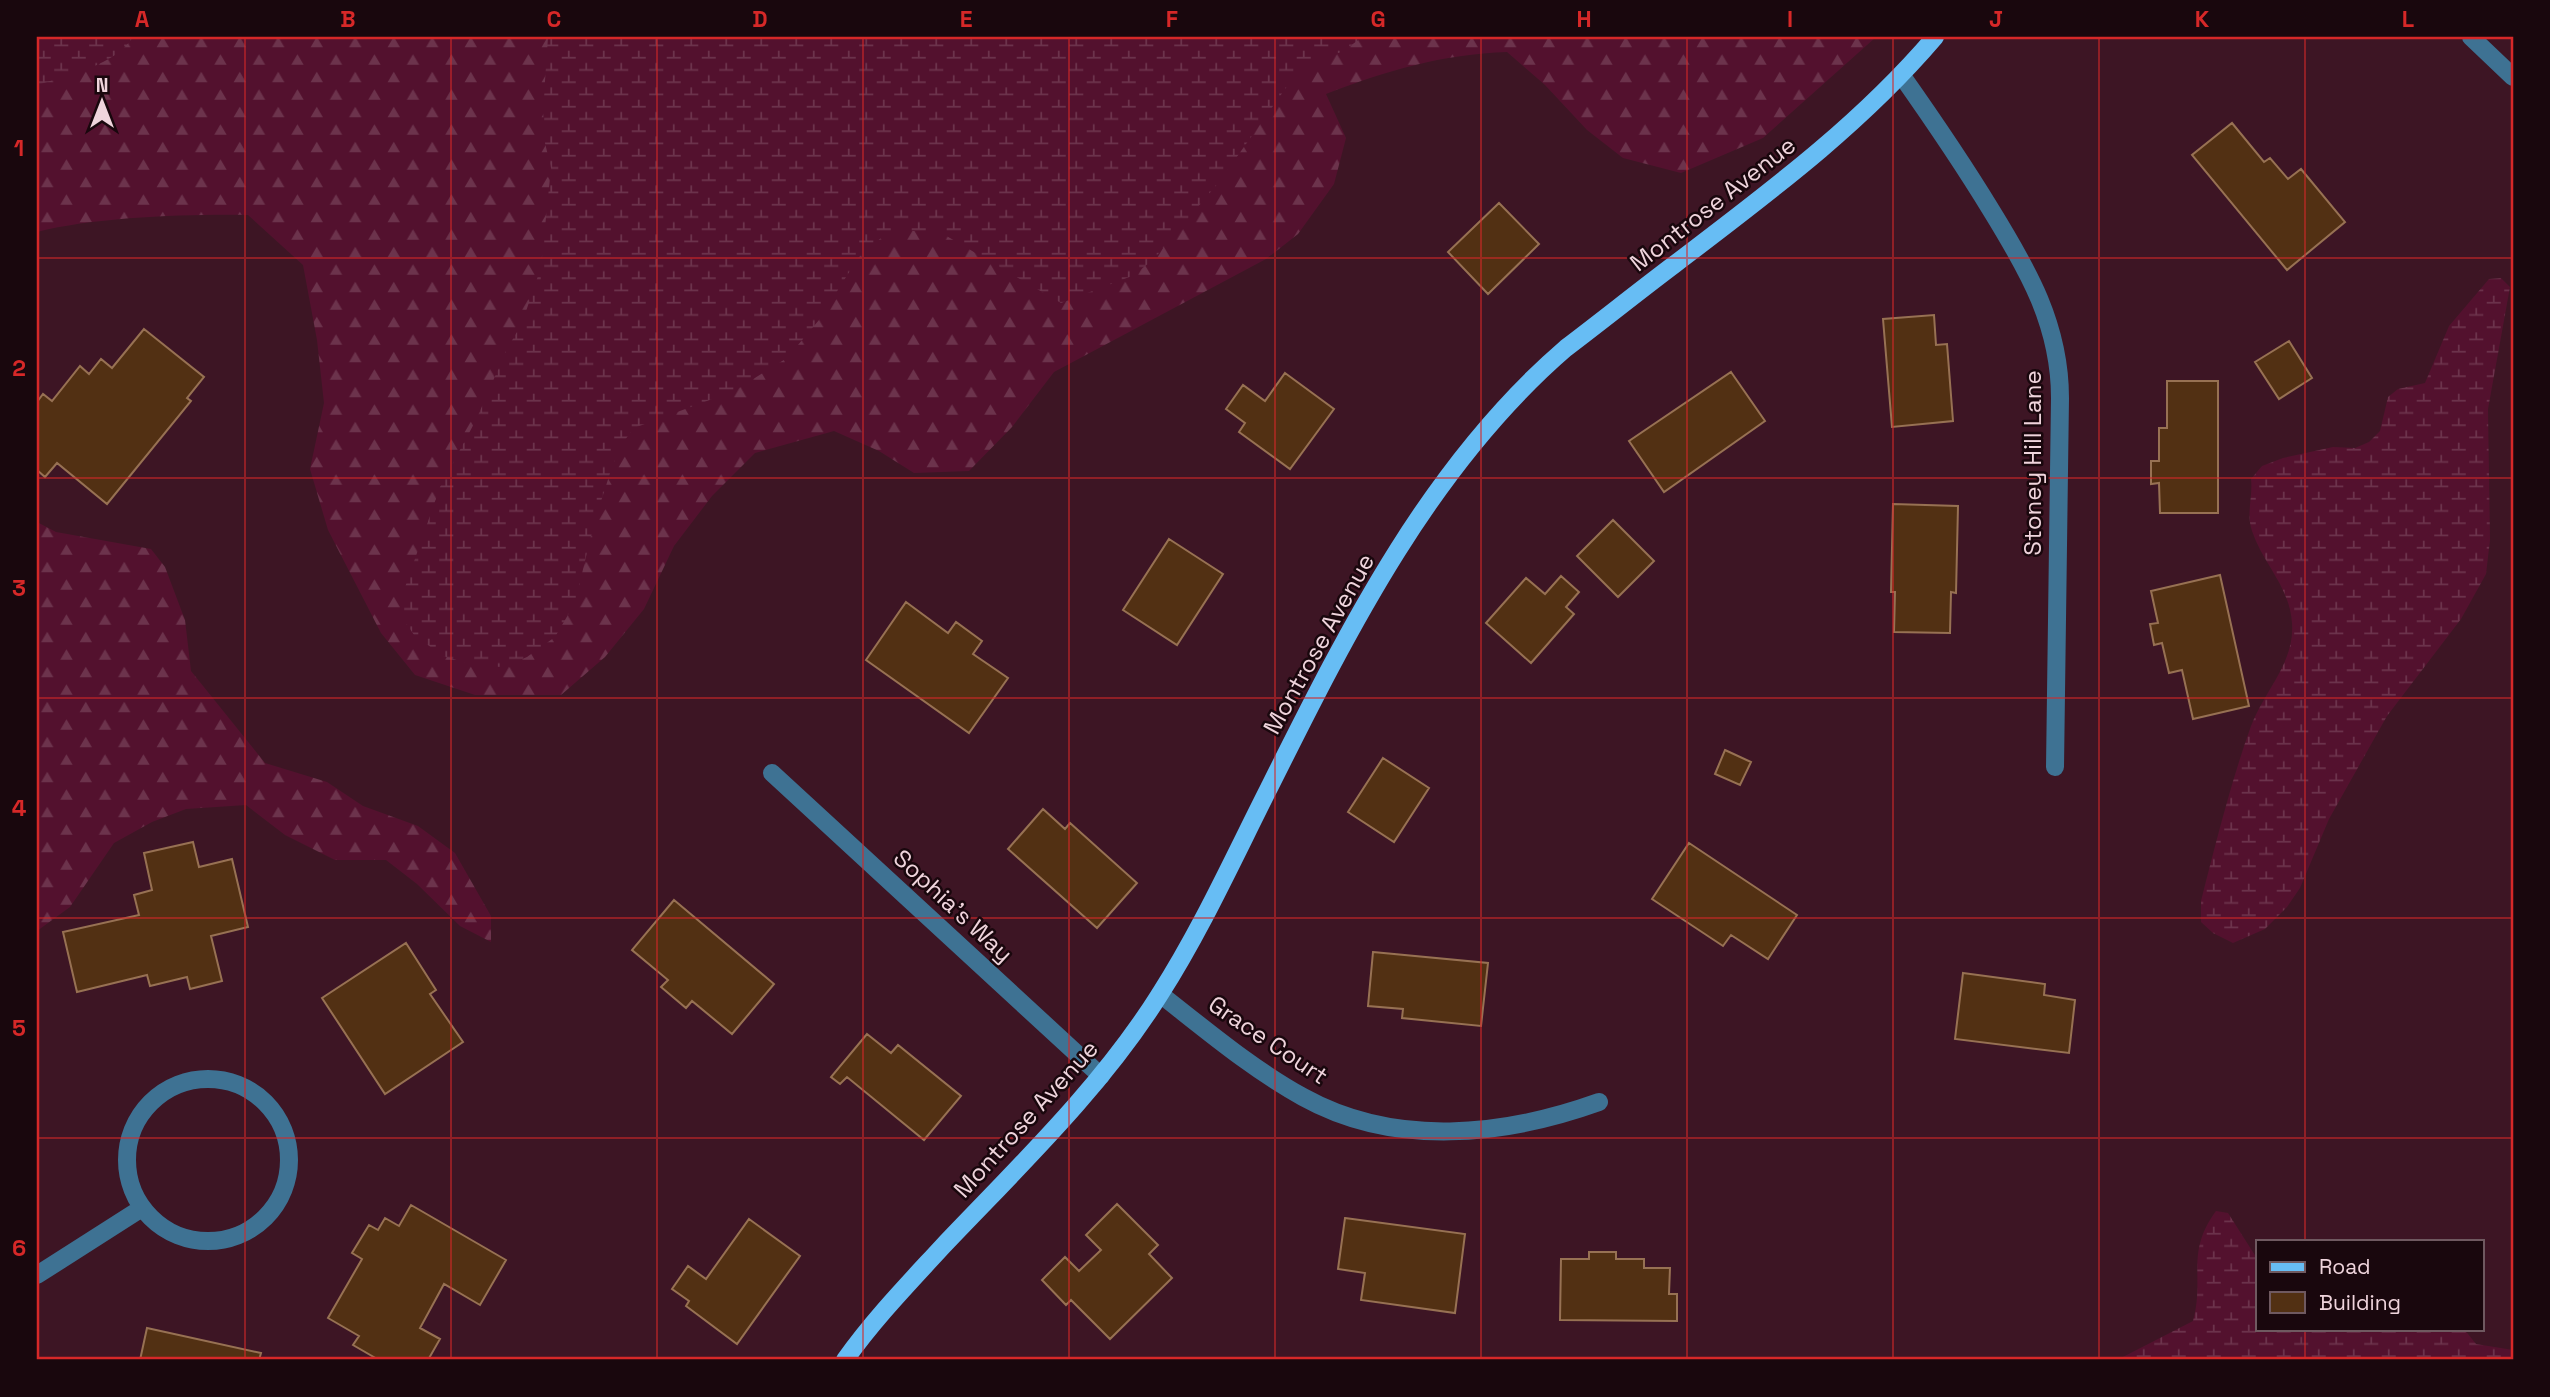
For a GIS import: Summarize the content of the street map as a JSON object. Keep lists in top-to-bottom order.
{
  "streets": {
    "main road": ["Montrose Avenue"],
    "street": ["Stoney Hill Lane", "Sophia's Way", "Grace Court"]
  },
  "crossings": [
    ["Montrose Avenue", "Stoney Hill Lane"],
    ["Montrose Avenue", "Sophia's Way"],
    ["Montrose Avenue", "Grace Court"]
  ],
  "legend": ["Road", "Building"],
  "north": "top",
  "grid": {
    "columns": [
      "A",
      "B",
      "C",
      "D",
      "E",
      "F",
      "G",
      "H",
      "I",
      "J",
      "K",
      "L"
    ],
    "rows": [
      "1",
      "2",
      "3",
      "4",
      "5",
      "6"
    ]
  }
}
